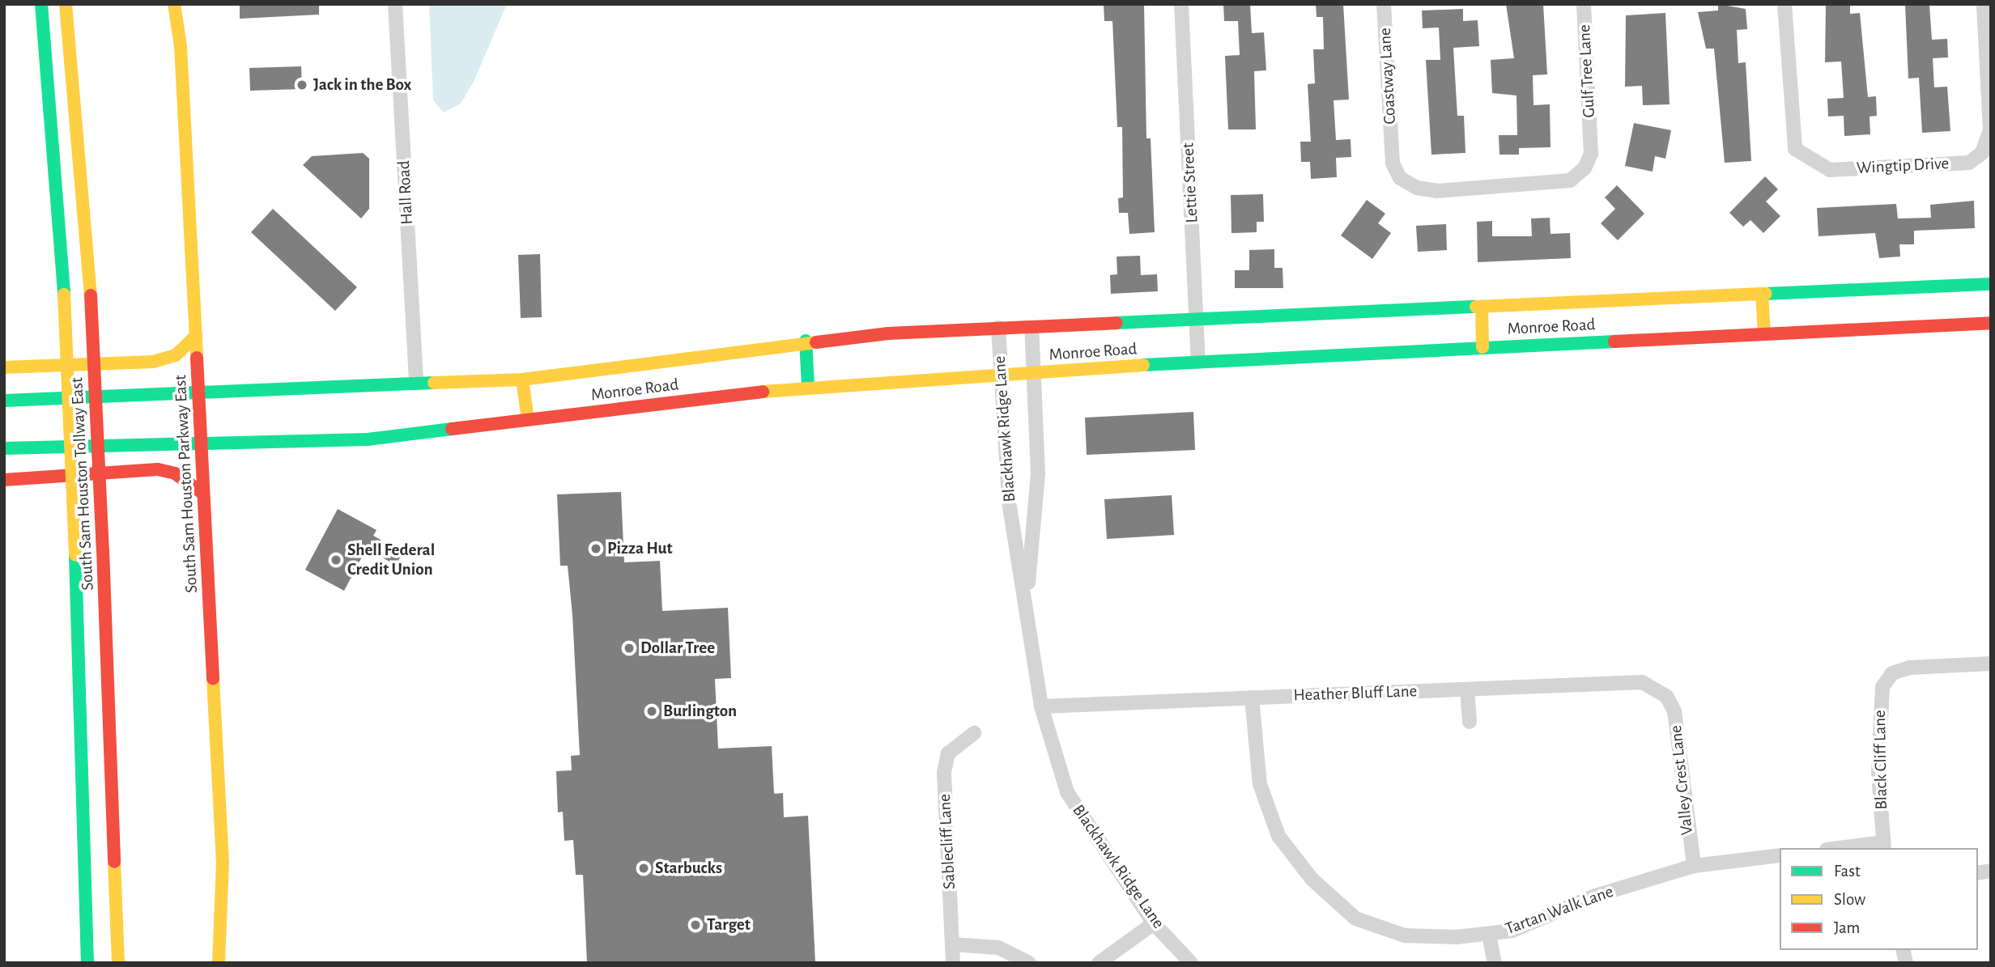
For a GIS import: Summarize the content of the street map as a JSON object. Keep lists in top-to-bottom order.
{
  "streets": {
    "main road": ["Monroe Road", "South Sam Houston Tollway East", "South Sam Houston Parkway East"],
    "street": [
      "Gulf Tree Lane",
      "Coastway Lane",
      "Wingtip Drive",
      "Lettie Street",
      "Hall Road",
      "Blackhawk Ridge Lane",
      "Heather Bluff Lane",
      "Black Cliff Lane",
      "Valley Crest Lane",
      "Sablecliff Lane",
      "Tartan Walk Lane"
    ]
  },
  "crossings": [
    ["Gulf Tree Lane", "Coastway Lane"],
    ["Lettie Street", "Monroe Road"],
    ["Hall Road", "Monroe Road"],
    ["Monroe Road", "Blackhawk Ridge Lane"],
    ["Monroe Road", "South Sam Houston Parkway East"],
    ["Blackhawk Ridge Lane", "Heather Bluff Lane"],
    ["Heather Bluff Lane", "Valley Crest Lane"],
    ["Heather Bluff Lane", "Tartan Walk Lane"],
    ["Valley Crest Lane", "Tartan Walk Lane"]
  ],
  "places": [
    "Jack in the Box",
    "Pizza Hut",
    "Shell Federal Credit Union",
    "Dollar Tree",
    "Burlington",
    "Starbucks",
    "Target"
  ],
  "legend": ["Fast", "Slow", "Jam"]
}
